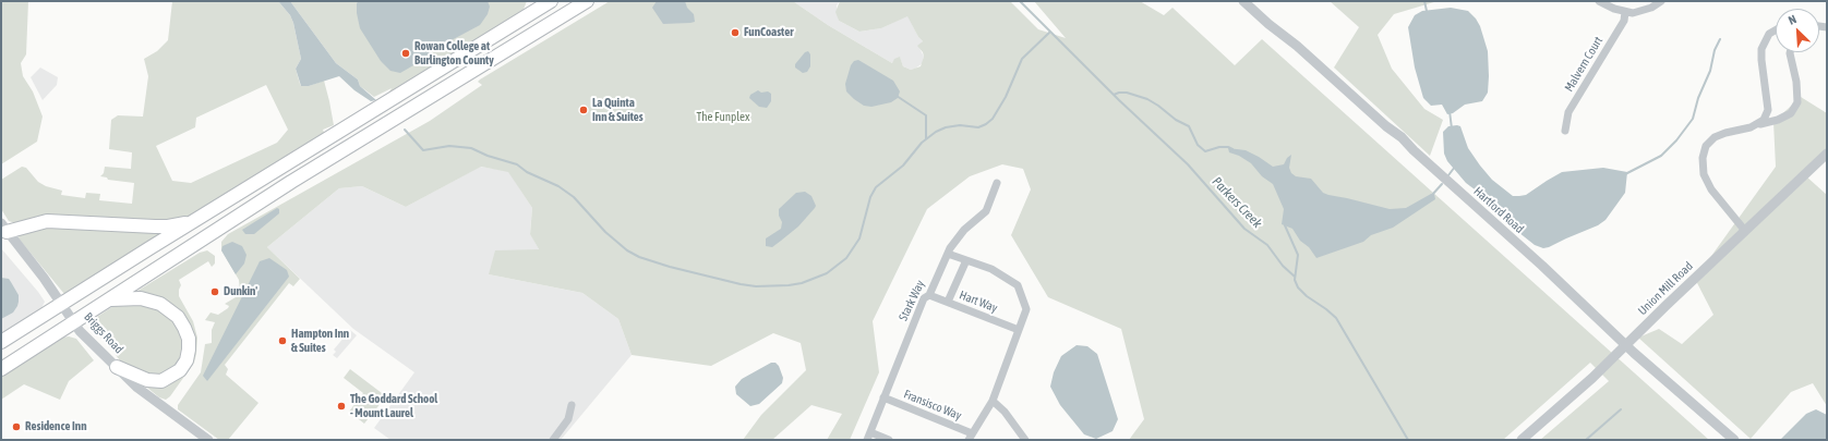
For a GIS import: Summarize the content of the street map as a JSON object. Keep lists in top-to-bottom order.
{
  "streets": {
    "street": [
      "Malvern Court",
      "Hartford Road",
      "Union Mill Road",
      "Stark Way",
      "Hart Way",
      "Briggs Road",
      "Fransisco Way"
    ]
  },
  "crossings": [
    ["Hartford Road", "Union Mill Road"],
    ["Stark Way", "Hart Way"],
    ["Stark Way", "Fransisco Way"]
  ],
  "water": ["Parkers Creek"],
  "parks": ["The Funplex"],
  "places": [
    "FunCoaster",
    "Rowan College at Burlington County",
    "La Quinta Inn & Suites",
    "Dunkin'",
    "Hampton Inn & Suites",
    "The Goddard School - Mount Laurel",
    "Residence Inn"
  ],
  "north": "top left"
}
